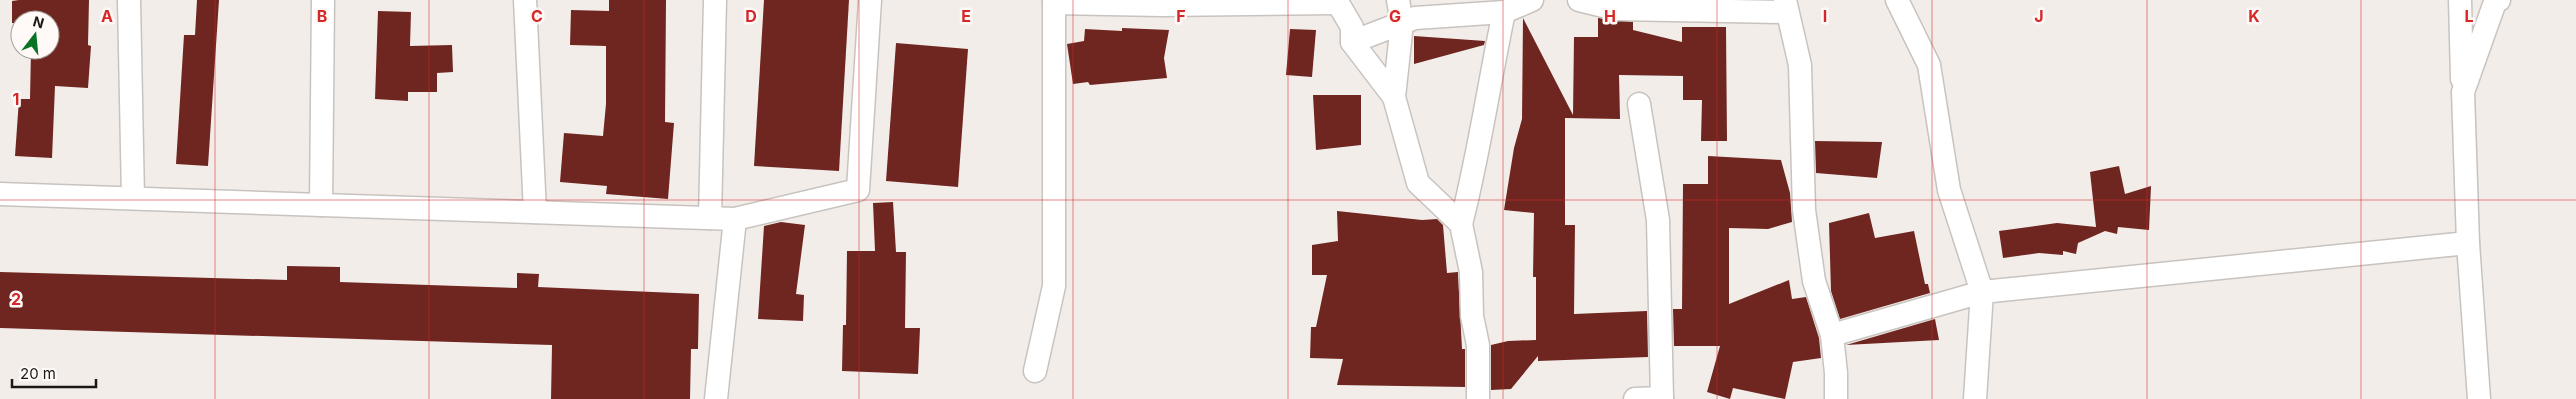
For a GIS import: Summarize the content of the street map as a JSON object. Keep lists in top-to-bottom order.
{
  "scale_bar": "20 m",
  "north": "top",
  "grid": {
    "columns": [
      "A",
      "B",
      "C",
      "D",
      "E",
      "F",
      "G",
      "H",
      "I",
      "J",
      "K",
      "L"
    ],
    "rows": ["1", "2"]
  }
}
